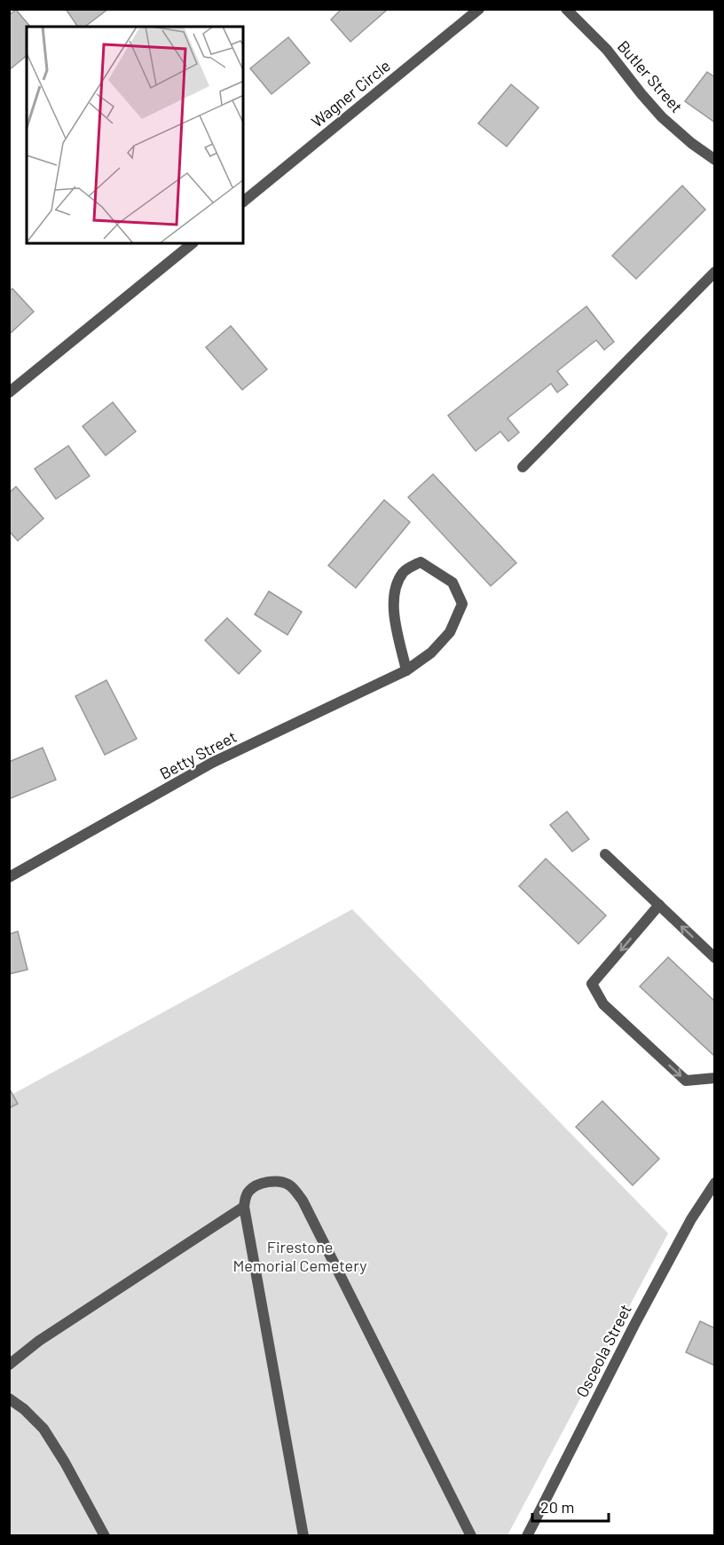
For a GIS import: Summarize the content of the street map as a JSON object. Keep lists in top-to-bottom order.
{
  "streets": {
    "street": [
      "Butler Street",
      "Wagner Circle",
      "Betty Street",
      "Osceola Street"
    ]
  },
  "parks": ["Firestone Memorial Cemetery"],
  "scale_bar": "20 m"
}
